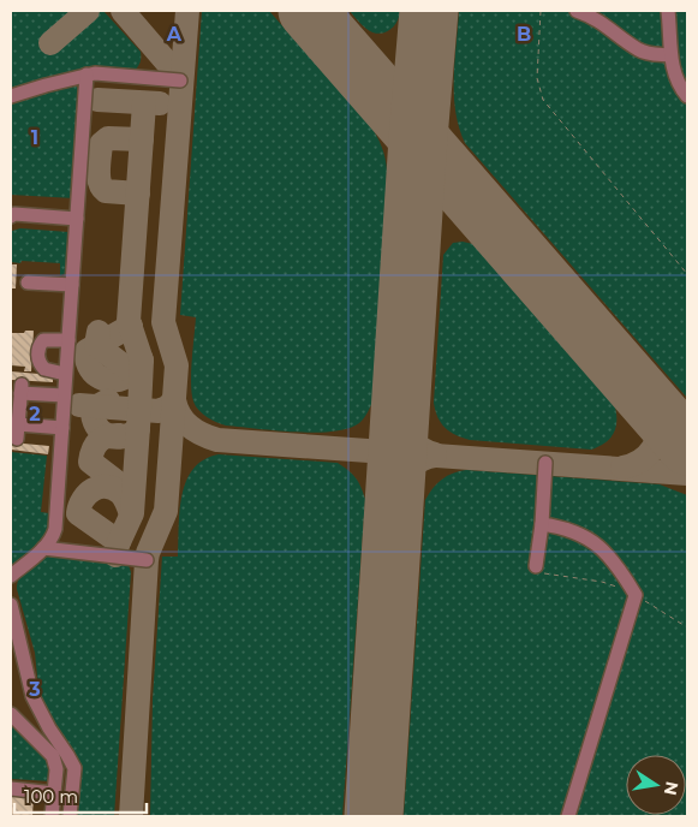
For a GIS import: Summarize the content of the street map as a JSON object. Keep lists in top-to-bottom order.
{
  "scale_bar": "100 m",
  "north": "right",
  "grid": {
    "columns": ["A", "B"],
    "rows": ["1", "2", "3"]
  }
}
